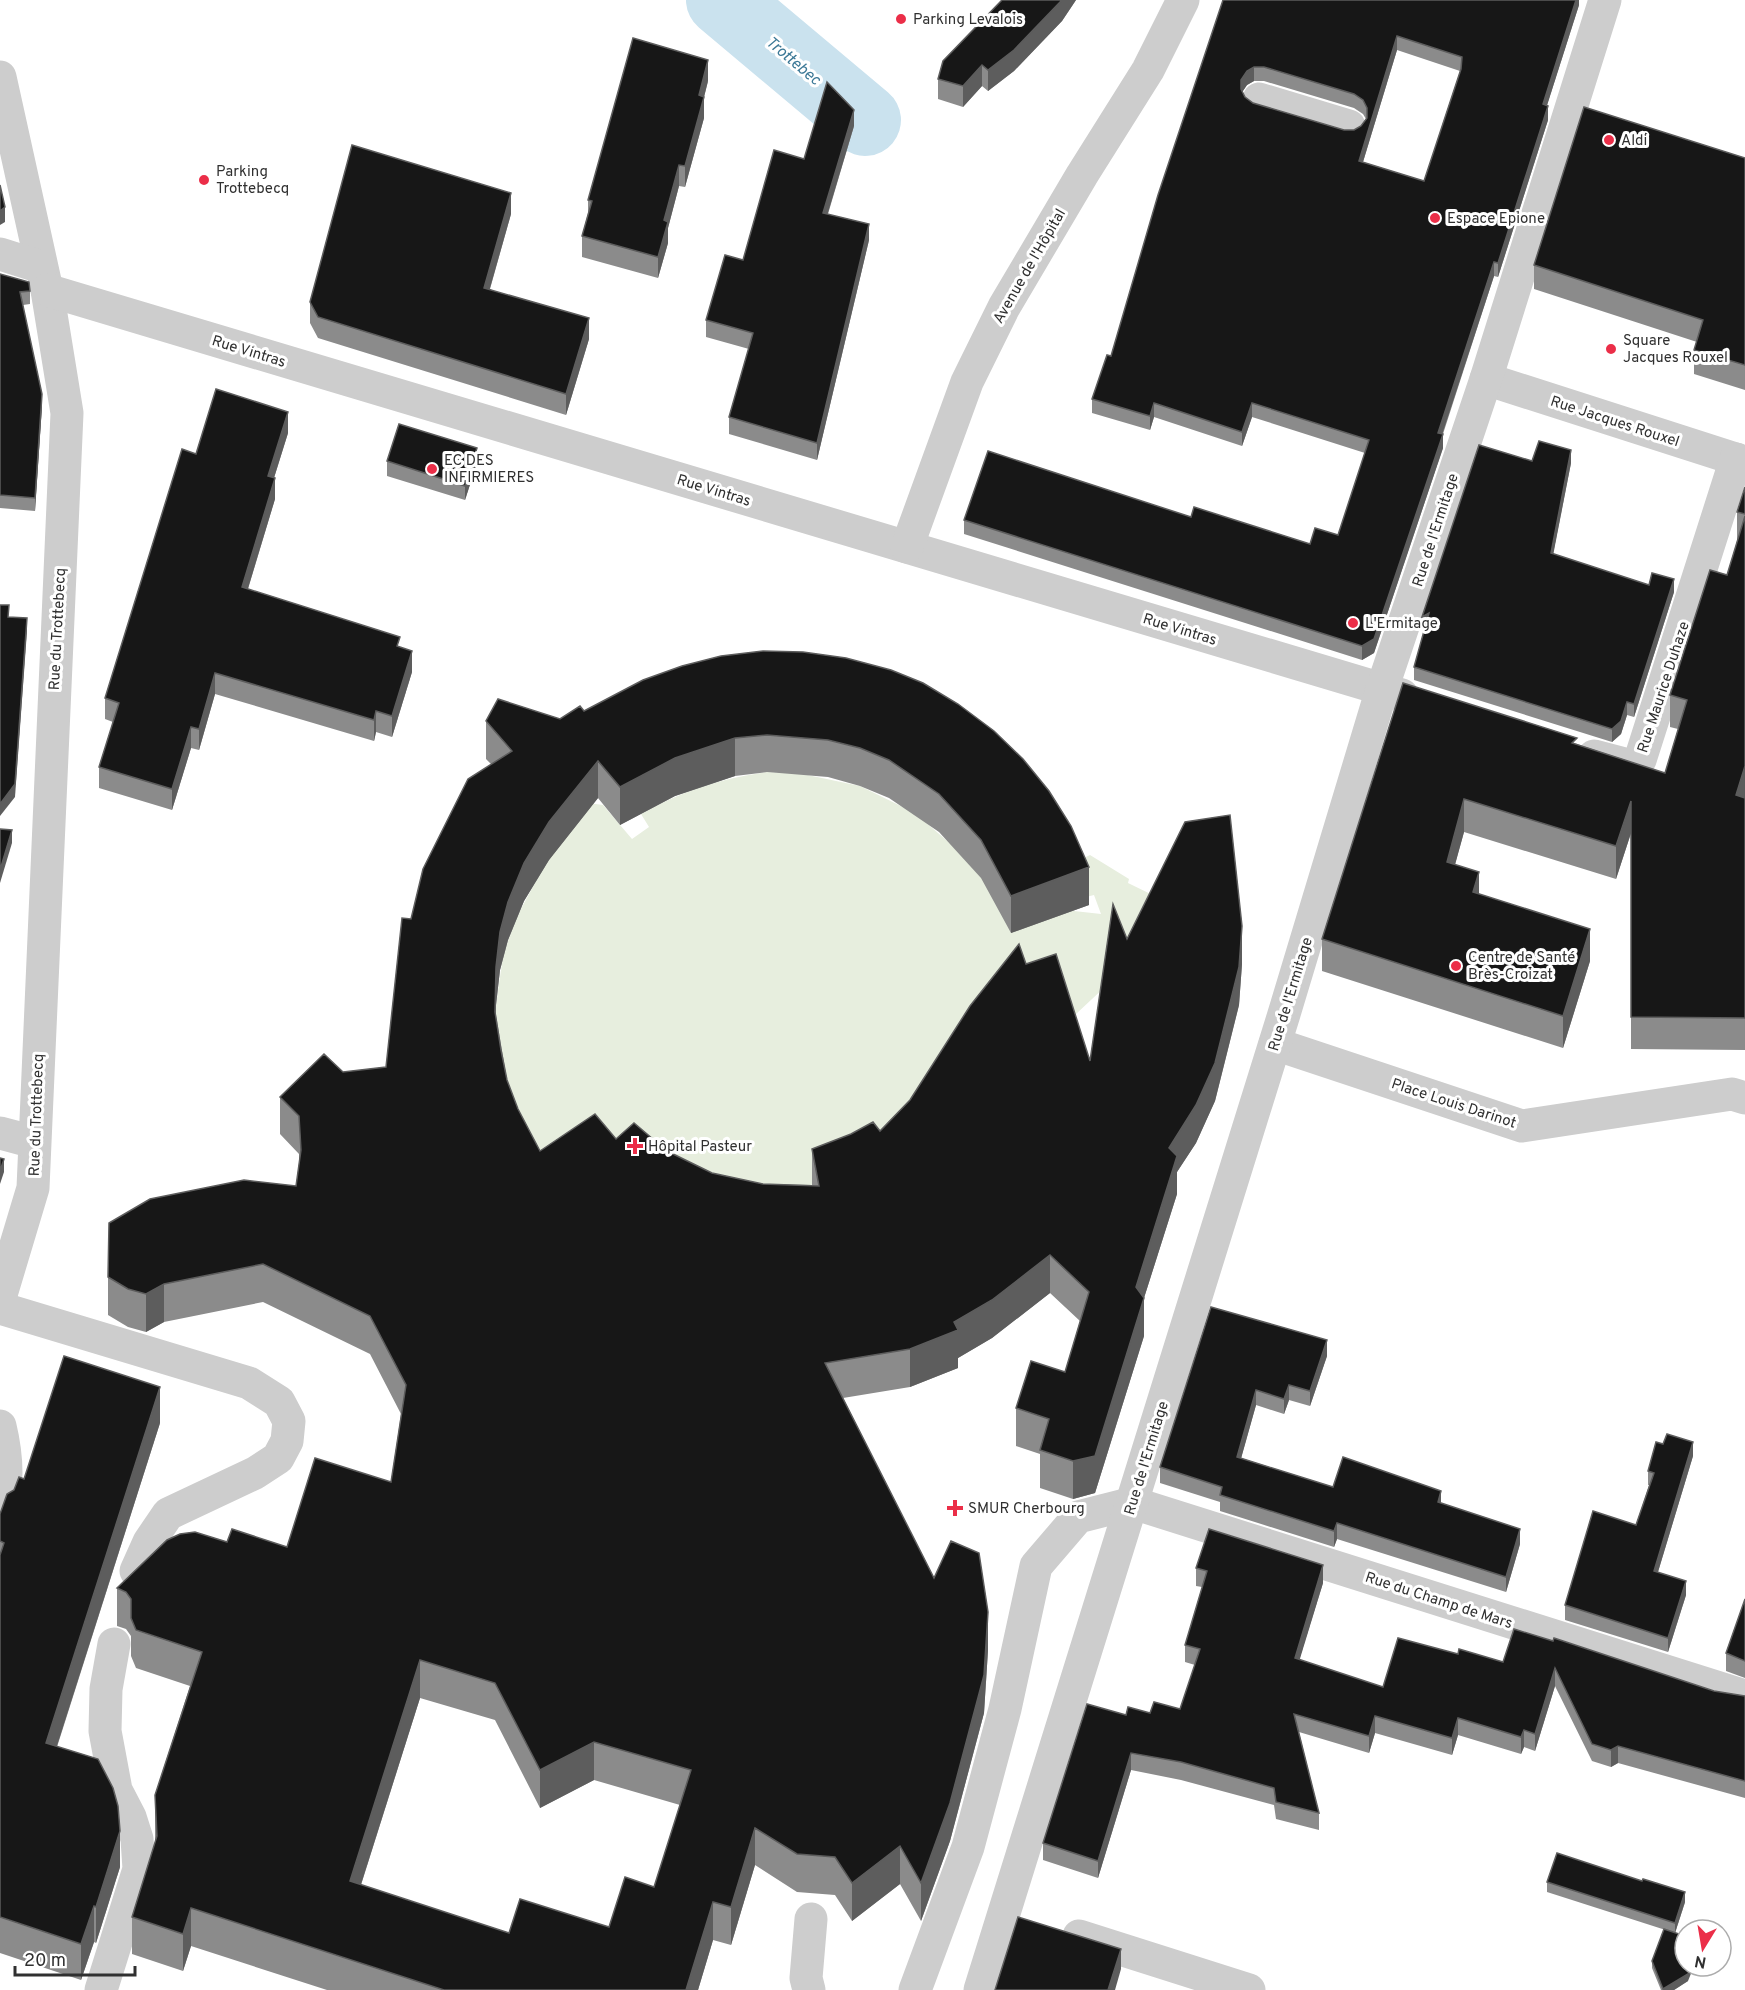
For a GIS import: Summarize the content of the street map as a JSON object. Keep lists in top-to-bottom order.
{
  "streets": {
    "street": [
      "Avenue de l'Hôpital",
      "Rue Vintras",
      "Rue Jacques Rouxel",
      "Rue de l'Ermitage",
      "Rue du Trottebecq",
      "Rue Maurice Duhaze",
      "Place Louis Darinot",
      "Rue du Champ de Mars"
    ]
  },
  "crossings": [
    ["Avenue de l'Hôpital", "Rue Vintras"],
    ["Rue Vintras", "Rue de l'Ermitage"],
    ["Rue Vintras", "Rue du Trottebecq"],
    ["Rue Jacques Rouxel", "Rue de l'Ermitage"],
    ["Rue Jacques Rouxel", "Rue Maurice Duhaze"],
    ["Rue de l'Ermitage", "Place Louis Darinot"],
    ["Rue de l'Ermitage", "Rue du Champ de Mars"]
  ],
  "water": ["Trottebec"],
  "places": {
    "other": [
      "Parking Levalois",
      "Aldi",
      "Parking Trottebecq",
      "Espace Epione",
      "Square Jacques Rouxel",
      "EC DES INFIRMIERES",
      "L'Ermitage",
      "Centre de Santé Brès-Croizat"
    ],
    "health": ["Hôpital Pasteur", "SMUR Cherbourg"]
  },
  "scale_bar": "20 m",
  "north": "bottom"
}
